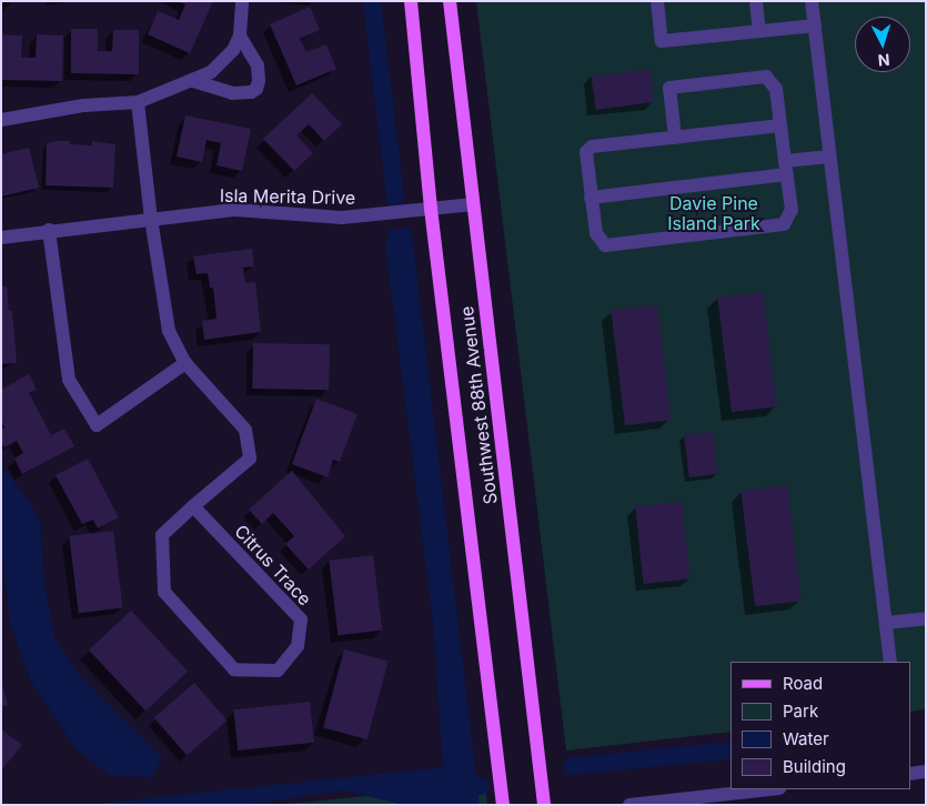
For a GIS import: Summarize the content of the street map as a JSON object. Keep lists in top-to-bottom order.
{
  "streets": {
    "main road": ["Southwest 88th Avenue"],
    "street": ["Isla Merita Drive", "Citrus Trace"]
  },
  "crossings": [
    ["Isla Merita Drive", "Southwest 88th Avenue"],
    ["Isla Merita Drive", "Citrus Trace"]
  ],
  "parks": ["Davie Pine Island Park"],
  "legend": [
    "Road",
    "Park",
    "Water",
    "Building"
  ],
  "north": "bottom"
}
